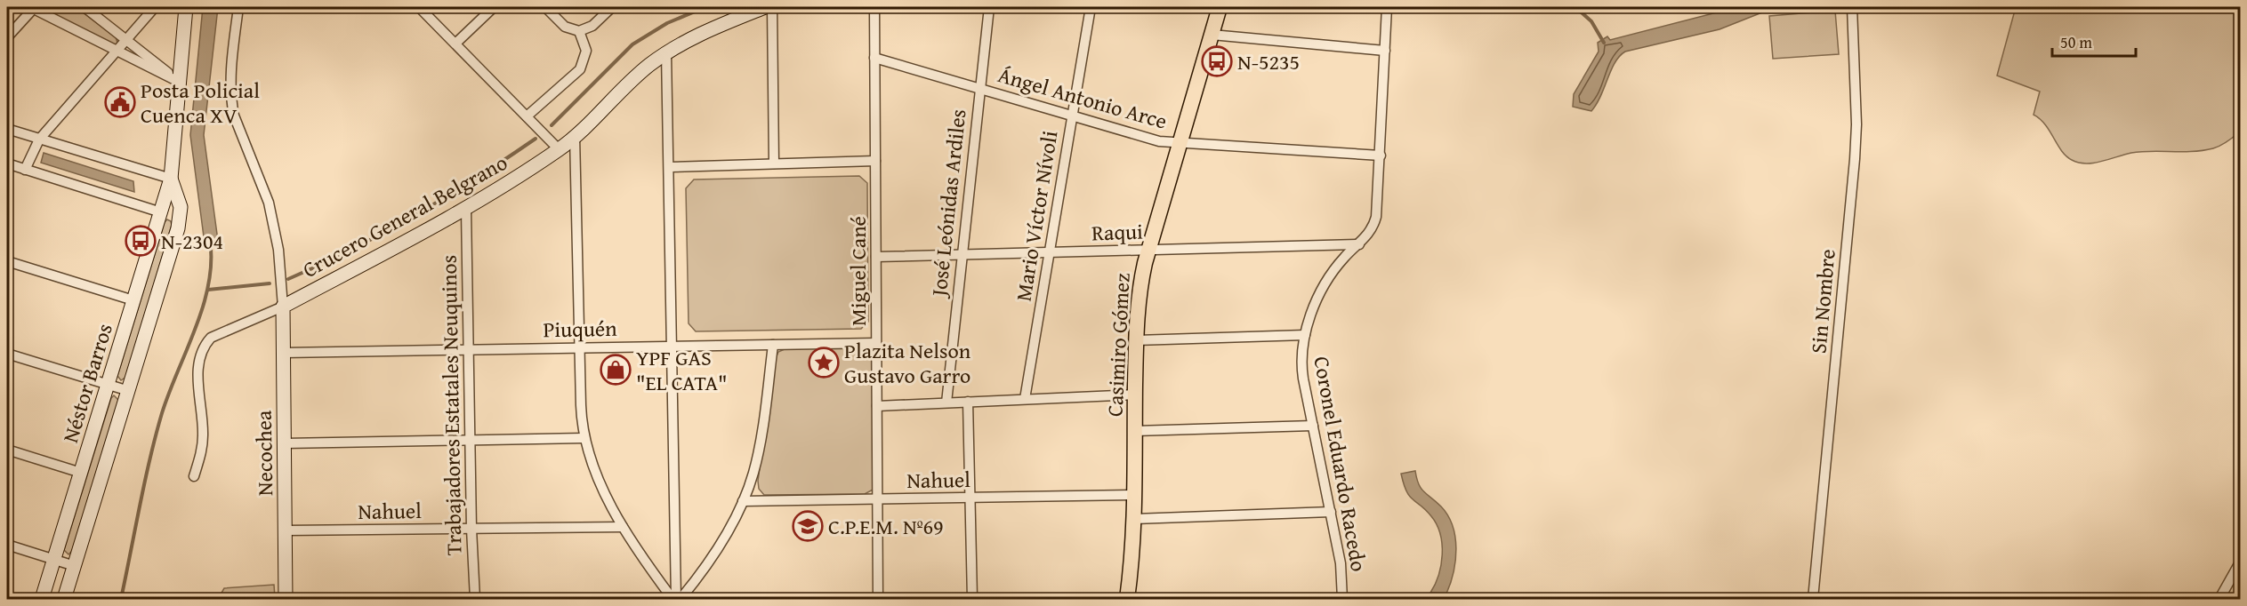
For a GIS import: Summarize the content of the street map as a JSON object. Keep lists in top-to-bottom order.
{
  "streets": {
    "main road": ["Casimiro Gómez"],
    "street": [
      "Ángel Antonio Arce",
      "José Leónidas Ardiles",
      "Crucero General Belgrano",
      "Mario Víctor Nívoli",
      "Raqui",
      "Miguel Cané",
      "Sin Nombre",
      "Piuquén",
      "Néstor Barros",
      "Trabajadores Estatales Neuquinos",
      "Necochea",
      "Coronel Eduardo Racedo",
      "Nahuel"
    ]
  },
  "crossings": [
    ["Ángel Antonio Arce", "José Leónidas Ardiles"],
    ["Ángel Antonio Arce", "Mario Víctor Nívoli"],
    ["Ángel Antonio Arce", "Miguel Cané"],
    ["Ángel Antonio Arce", "Casimiro Gómez"],
    ["Ángel Antonio Arce", "Coronel Eduardo Racedo"],
    ["José Leónidas Ardiles", "Raqui"],
    ["Crucero General Belgrano", "Trabajadores Estatales Neuquinos"],
    ["Crucero General Belgrano", "Necochea"],
    ["Mario Víctor Nívoli", "Raqui"],
    ["Raqui", "Miguel Cané"],
    ["Raqui", "Casimiro Gómez"],
    ["Raqui", "Coronel Eduardo Racedo"],
    ["Miguel Cané", "Piuquén"],
    ["Miguel Cané", "Nahuel"],
    ["Piuquén", "Trabajadores Estatales Neuquinos"],
    ["Piuquén", "Necochea"],
    ["Casimiro Gómez", "Nahuel"],
    ["Trabajadores Estatales Neuquinos", "Nahuel"],
    ["Necochea", "Nahuel"]
  ],
  "places": {
    "bus stop": ["N-5235", "N-2304"],
    "public building": ["Posta Policial Cuenca XV"],
    "place": ["Plazita Nelson Gustavo Garro"],
    "shop": ["YPF GAS \"EL CATA\""],
    "school or university": ["C.P.E.M. Nº69"]
  },
  "scale_bar": "50 m"
}
